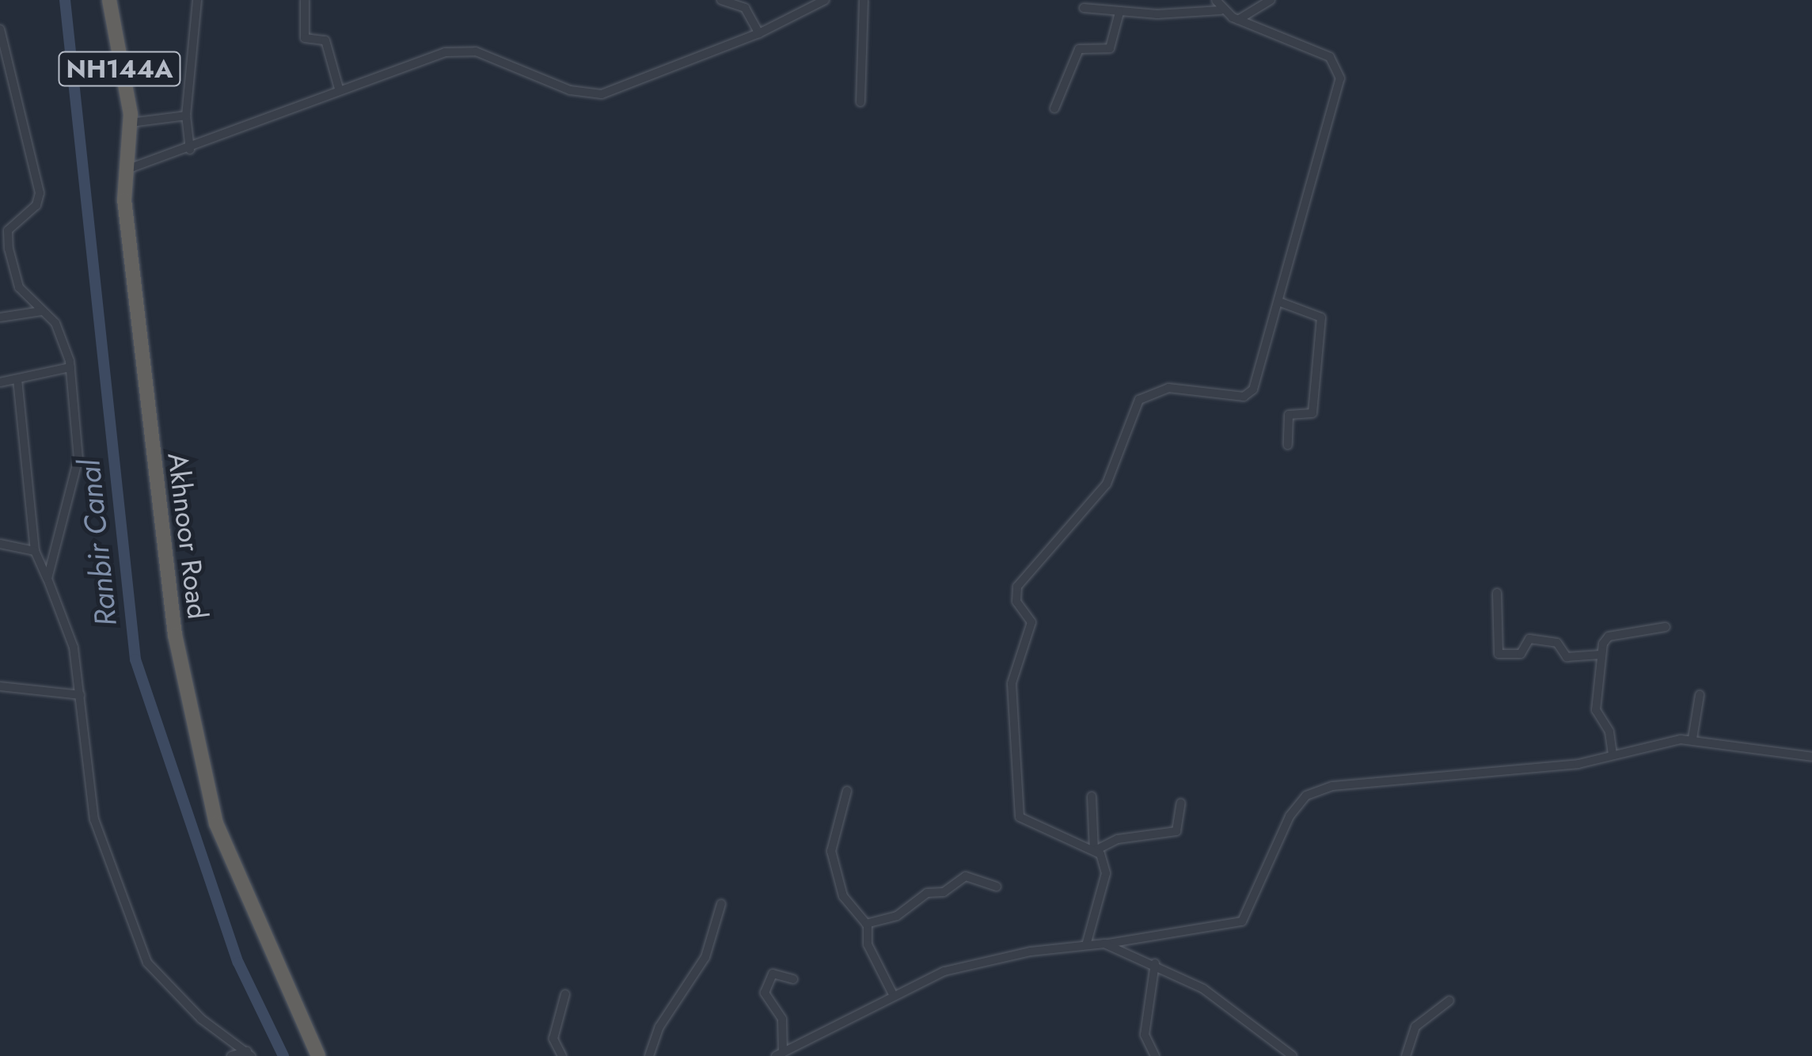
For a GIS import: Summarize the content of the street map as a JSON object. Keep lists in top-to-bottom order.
{
  "streets": {
    "highway": ["NH144A", "Akhnoor Road"]
  },
  "water": ["Ranbir Canal"]
}
